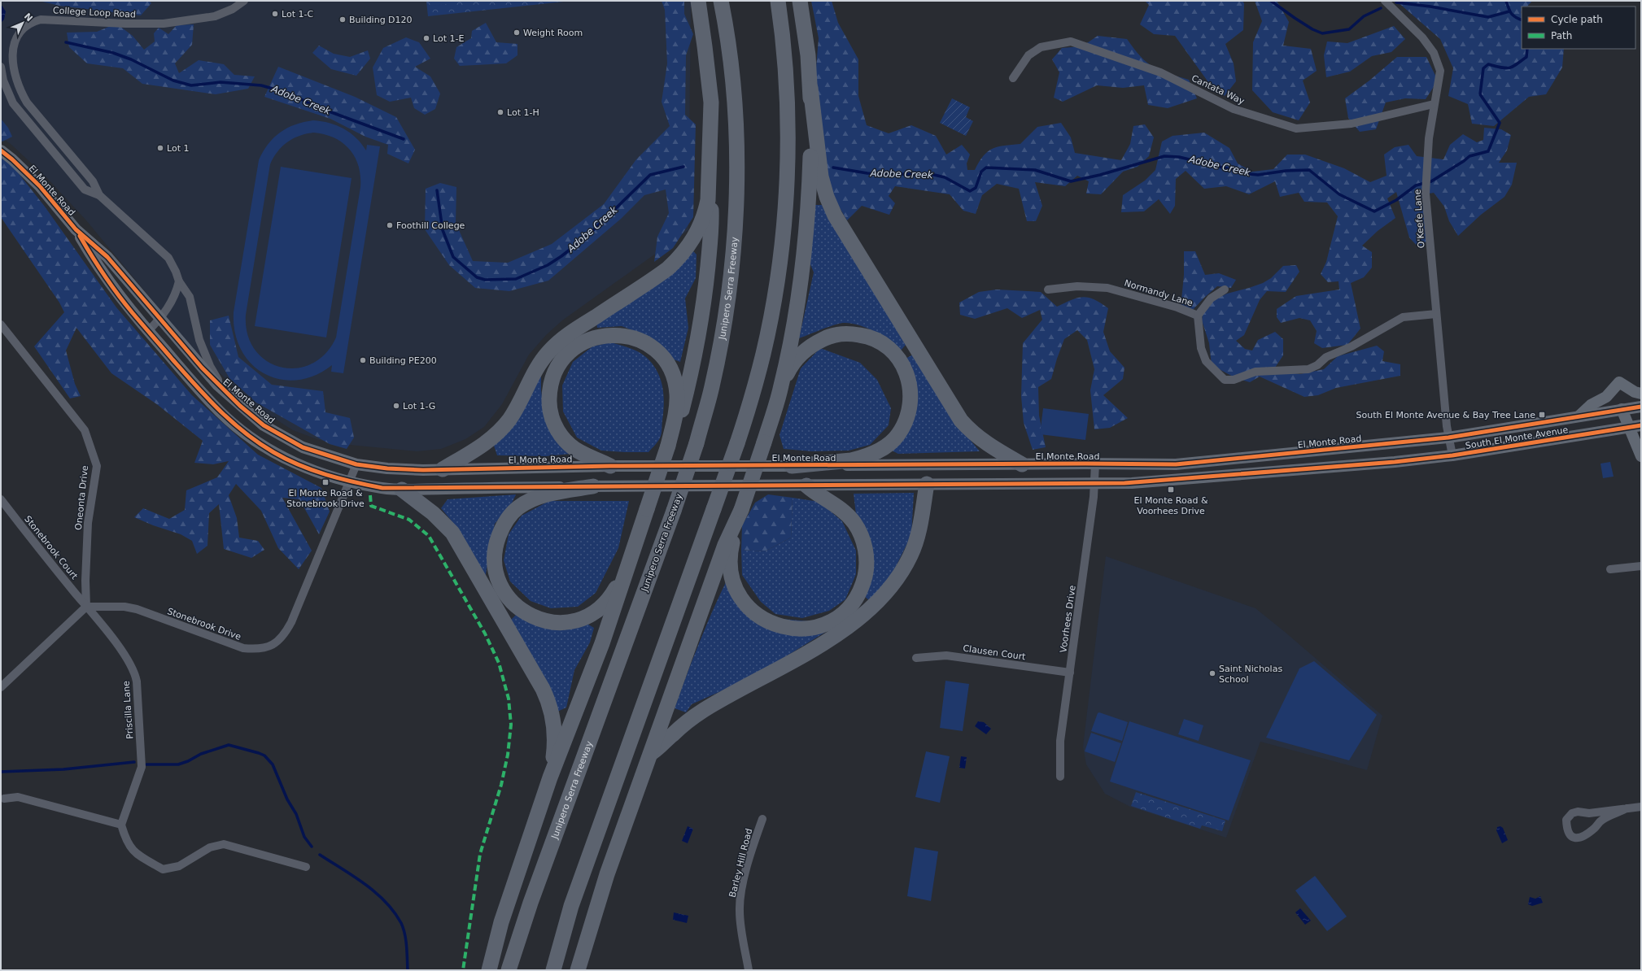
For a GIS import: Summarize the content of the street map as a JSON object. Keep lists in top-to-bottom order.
{
  "streets": {
    "highway": ["Junipero Serra Freeway"],
    "main road": ["El Monte Road", "South El Monte Avenue"],
    "street": [
      "College Loop Road",
      "Cantata Way",
      "O'Keefe Lane",
      "Normandy Lane",
      "Oneonta Drive",
      "Stonebrook Court",
      "Voorhees Drive",
      "Stonebrook Drive",
      "Clausen Court",
      "Priscilla Lane",
      "Barley Hill Road"
    ]
  },
  "crossings": [
    ["College Loop Road", "El Monte Road"],
    ["Cantata Way", "O'Keefe Lane"],
    ["El Monte Road", "O'Keefe Lane"],
    ["El Monte Road", "South El Monte Avenue"],
    ["El Monte Road", "Voorhees Drive"],
    ["El Monte Road", "Stonebrook Drive"],
    ["O'Keefe Lane", "Normandy Lane"],
    ["O'Keefe Lane", "South El Monte Avenue"],
    ["Oneonta Drive", "Stonebrook Court"],
    ["Oneonta Drive", "Stonebrook Drive"],
    ["Oneonta Drive", "Priscilla Lane"],
    ["Stonebrook Court", "Stonebrook Drive"],
    ["Stonebrook Court", "Priscilla Lane"],
    ["Voorhees Drive", "Clausen Court"],
    ["Stonebrook Drive", "Priscilla Lane"]
  ],
  "water": ["Adobe Creek"],
  "places": {
    "other": [
      "Lot 1-C",
      "Building D120",
      "Weight Room",
      "Lot 1-E",
      "Lot 1-H",
      "Lot 1",
      "Foothill College",
      "Building PE200",
      "Lot 1-G",
      "Saint Nicholas School"
    ],
    "transit": ["South El Monte Avenue & Bay Tree Lane", "El Monte Road & Stonebrook Drive", "El Monte Road & Voorhees Drive"]
  },
  "legend": ["Cycle path", "Path"],
  "north": "top right"
}
